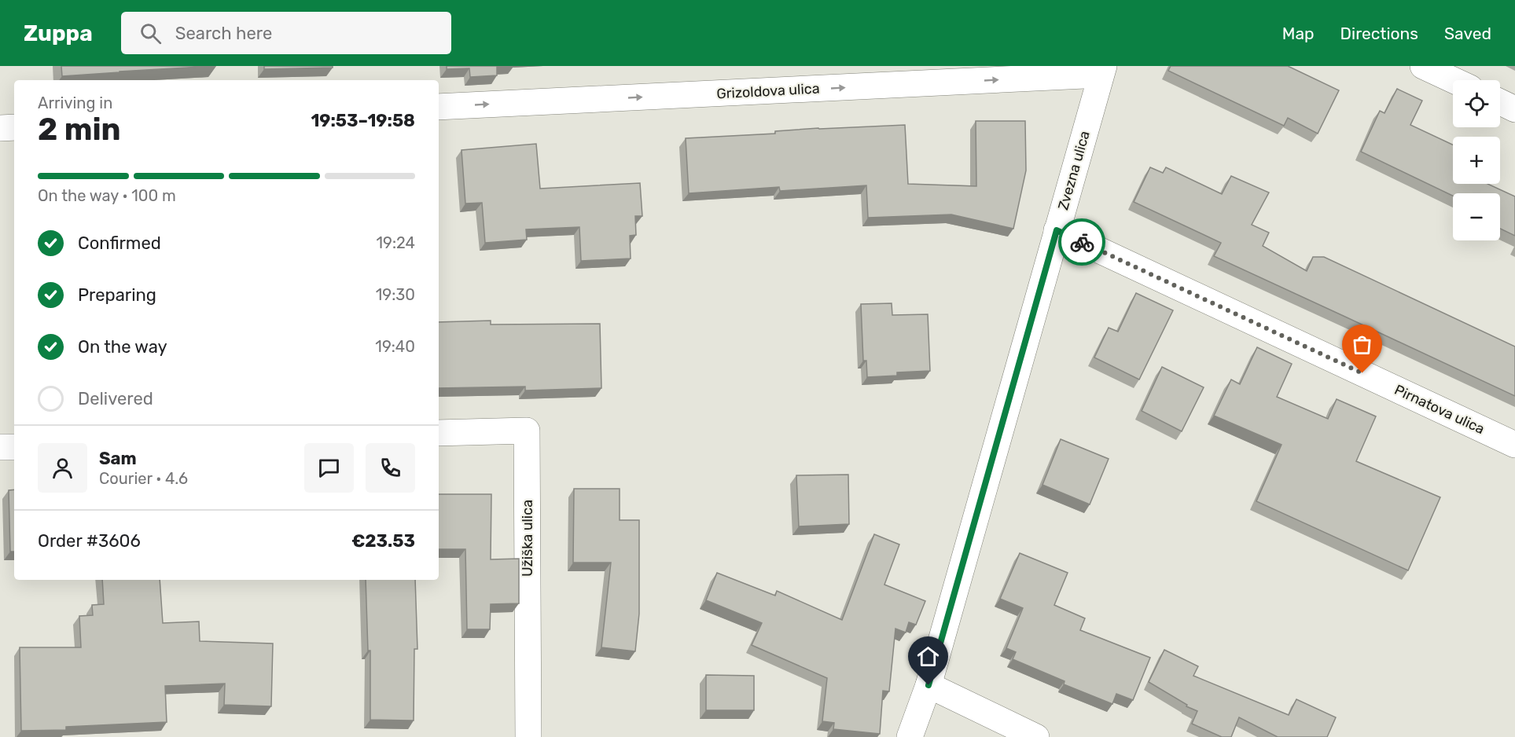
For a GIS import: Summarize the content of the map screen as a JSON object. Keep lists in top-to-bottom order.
{
  "streets": {
    "street": [
      "Grizoldova ulica",
      "Zvezna ulica",
      "Pirnatova ulica",
      "Užiška ulica"
    ]
  },
  "crossings": [
    ["Grizoldova ulica", "Zvezna ulica"],
    ["Zvezna ulica", "Pirnatova ulica"]
  ],
  "one_way": ["Grizoldova ulica"],
  "page": {
    "header": "Zuppa",
    "search": "Search here",
    "nav": ["Map", "Directions", "Saved"],
    "map_buttons": ["+", "−"],
    "heading": ["2 min", "Arriving in", "19:53–19:58"],
    "panel": [
      "Sam",
      "Courier · 4.6",
      "Order #3606",
      "€23.53"
    ],
    "bar": "On the way · 100 m",
    "list": [
      ["Confirmed", "19:24"],
      ["Preparing", "19:30"],
      ["On the way", "19:40"],
      "Delivered"
    ]
  }
}
